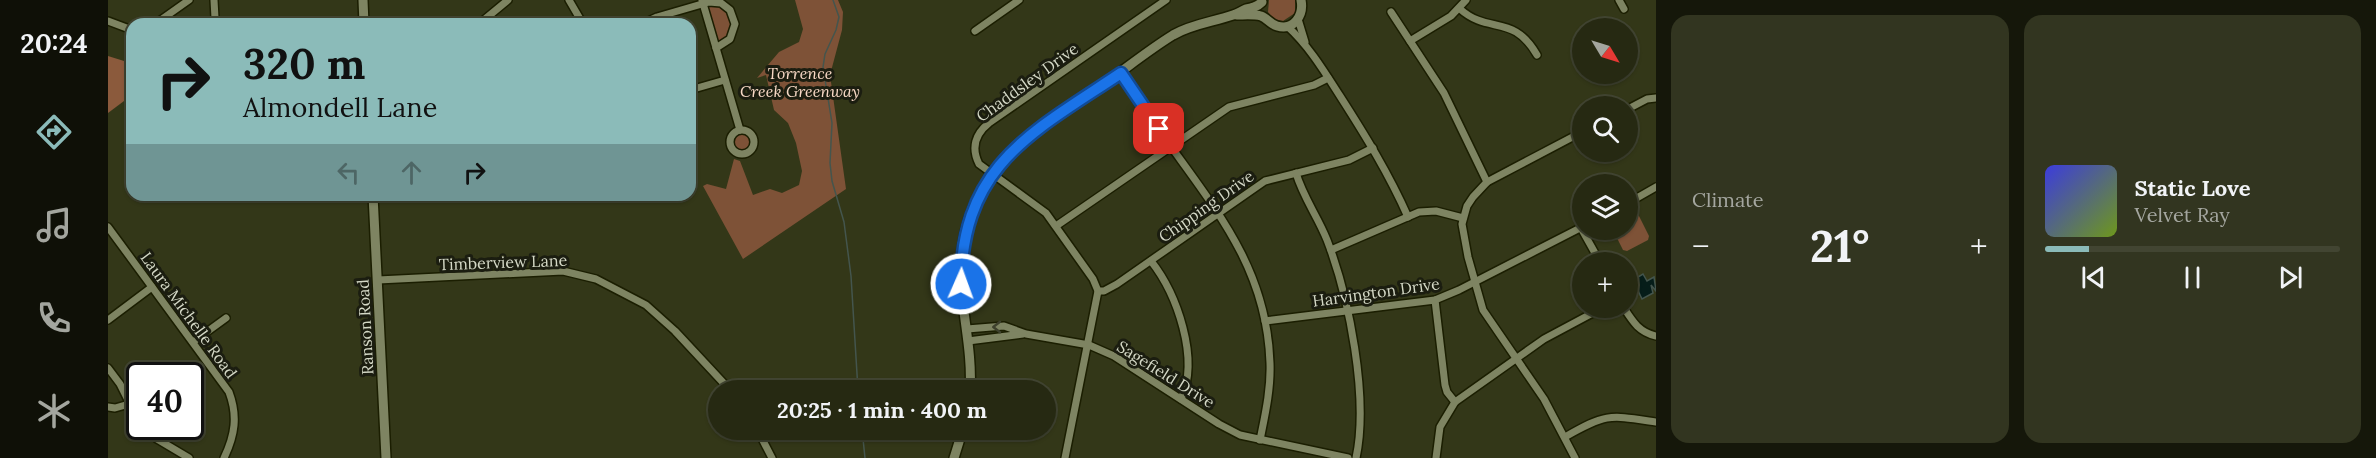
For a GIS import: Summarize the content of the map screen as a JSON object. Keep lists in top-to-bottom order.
{
  "streets": {
    "street": [
      "Chaddsley Drive",
      "Chipping Drive",
      "Timberview Lane",
      "Harvington Drive",
      "Laura Michelle Road",
      "Ranson Road",
      "Sagefield Drive"
    ]
  },
  "crossings": [
    ["Chaddsley Drive", "Chipping Drive"],
    ["Timberview Lane", "Ranson Road"]
  ],
  "parks": ["Torrence Creek Greenway"],
  "north": "bottom right",
  "page": {
    "tabs": "20:24",
    "tile": "Climate",
    "map_buttons": "+",
    "turn": ["320 m", "Almondell Lane"],
    "song": ["Static Love", "Velvet Ray"],
    "heat": ["−", "21°", "+"],
    "limit": "40",
    "trip": "20:25 · 1 min · 400 m"
  }
}
